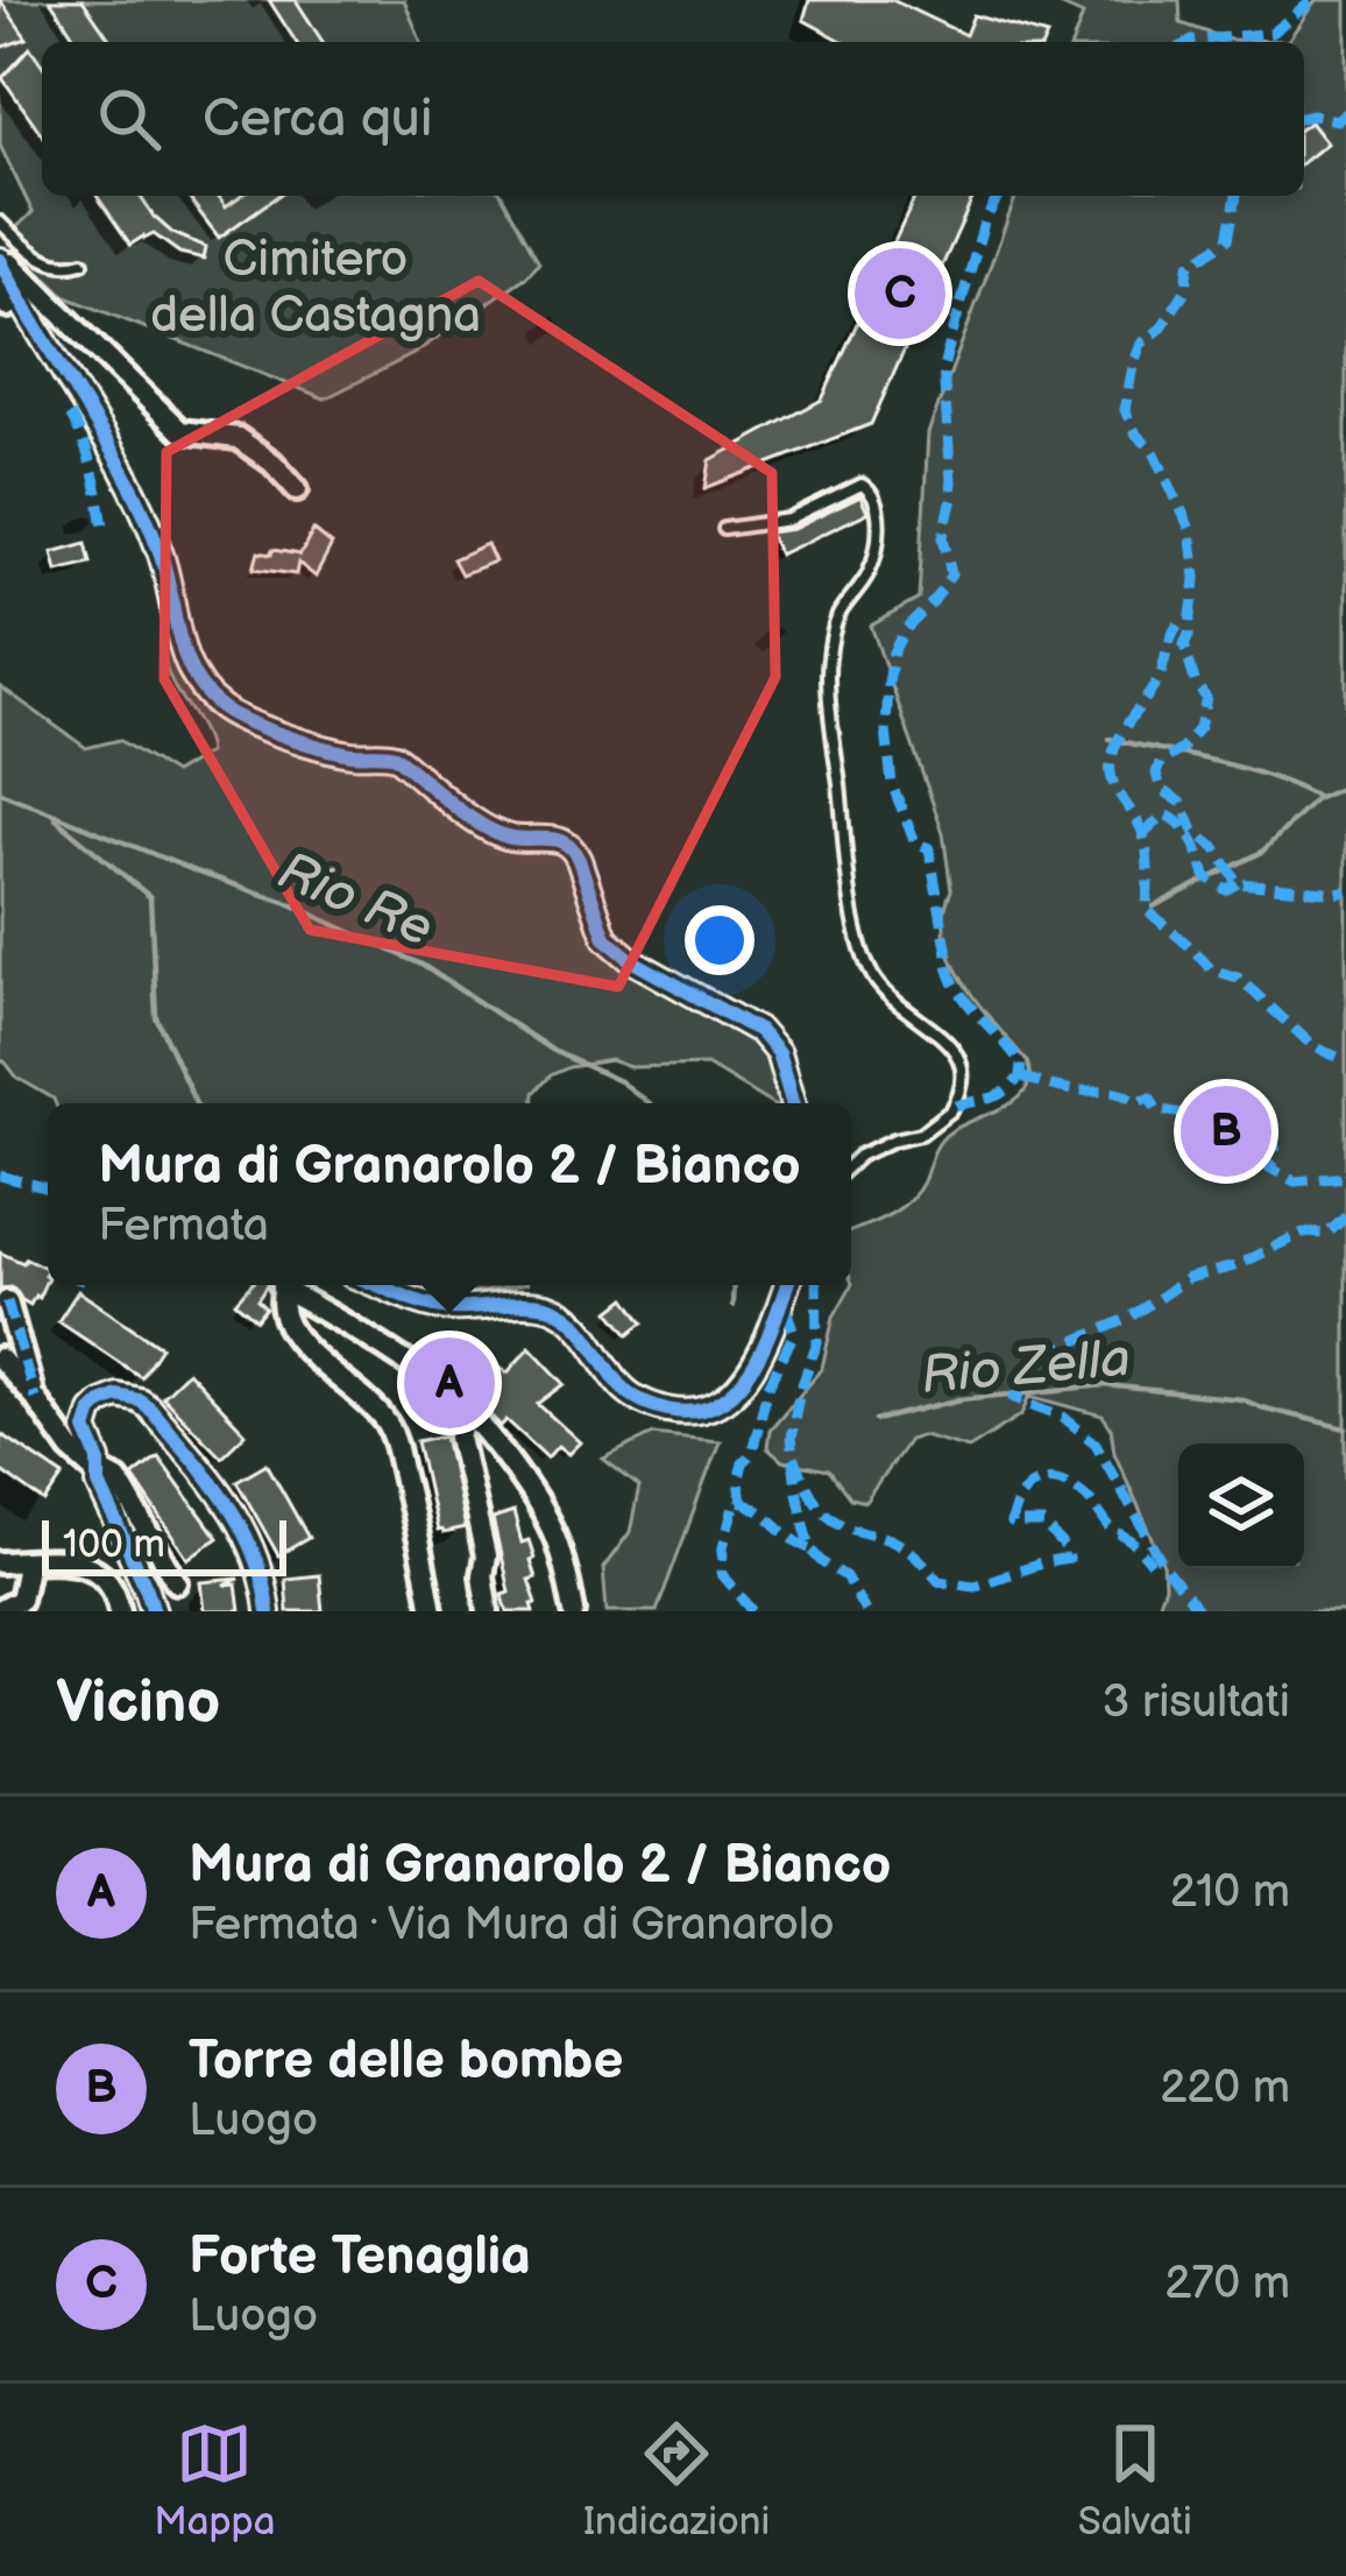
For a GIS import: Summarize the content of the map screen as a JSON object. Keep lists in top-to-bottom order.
{
  "water": ["Rio Re", "Rio Zella"],
  "parks": ["Cimitero della Castagna"],
  "scale_bar": "100 m",
  "page": {
    "search": "Cerca qui",
    "pins": ["C", "B", "A"],
    "popup": ["Mura di Granarolo 2 / Bianco", "Fermata"],
    "scale": "100 m",
    "heading": ["Vicino", "3 risultati"],
    "list": [
      {
        "mark": "A",
        "name": "Mura di Granarolo 2 / Bianco",
        "note": "Fermata · Via Mura di Granarolo",
        "value": "210 m"
      },
      {
        "mark": "B",
        "name": "Torre delle bombe",
        "note": "Luogo",
        "value": "220 m"
      },
      {
        "mark": "C",
        "name": "Forte Tenaglia",
        "note": "Luogo",
        "value": "270 m"
      }
    ],
    "nav": ["Mappa", "Indicazioni", "Salvati"]
  }
}
